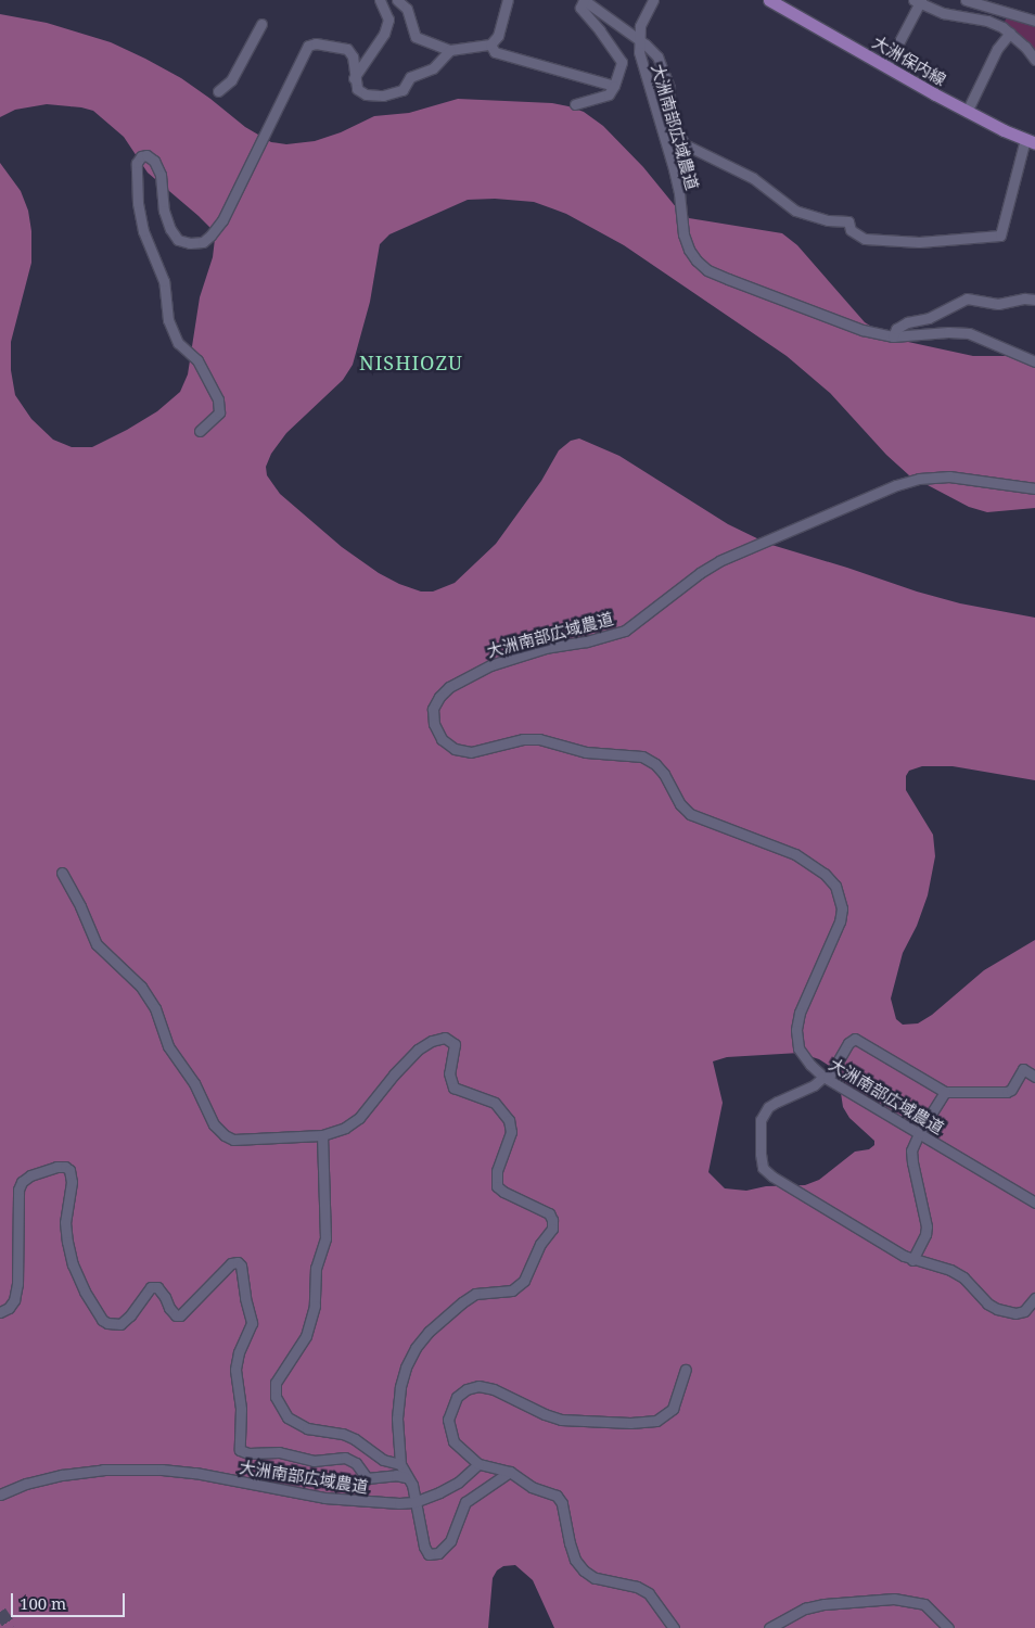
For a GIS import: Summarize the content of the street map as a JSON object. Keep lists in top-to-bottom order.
{
  "streets": {
    "main road": ["大洲保内線"],
    "street": ["大洲南部広域農道"]
  },
  "districts": ["NISHIOZU"],
  "scale_bar": "100 m"
}
